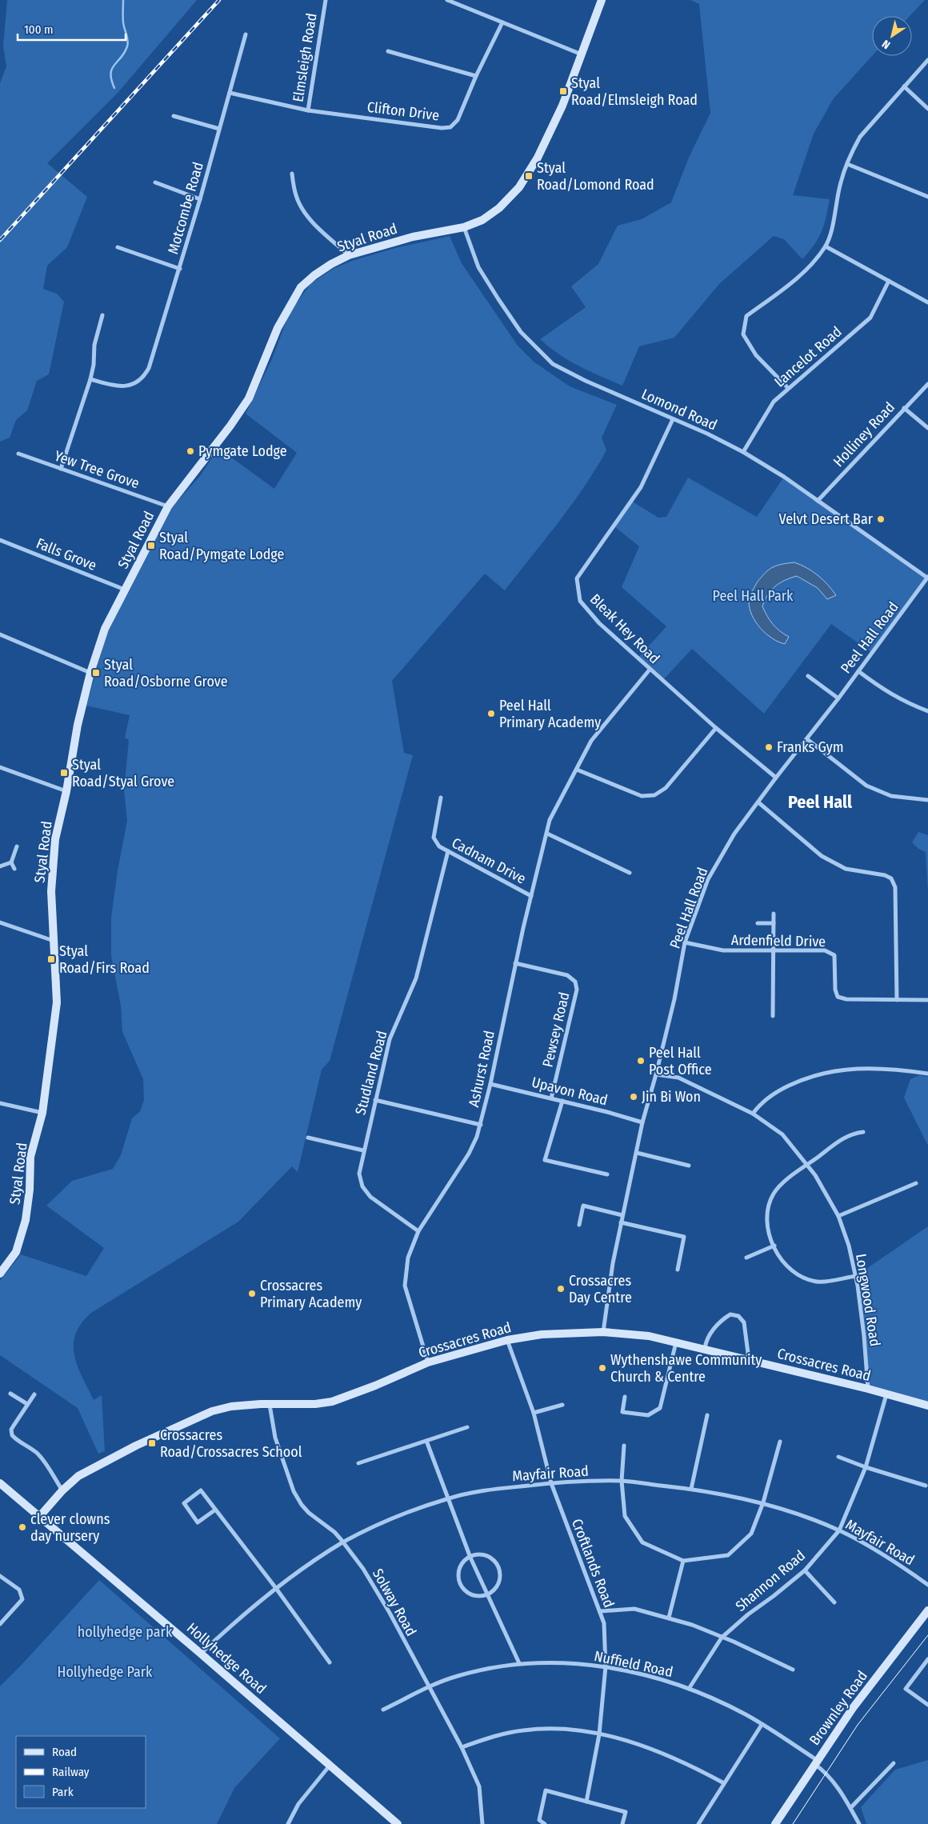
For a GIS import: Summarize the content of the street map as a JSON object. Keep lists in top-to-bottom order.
{
  "streets": {
    "street": [
      "Elmsleigh Road",
      "Clifton Drive",
      "Motcombe Road",
      "Styal Road",
      "Lancelot Road",
      "Lomond Road",
      "Holliney Road",
      "Yew Tree Grove",
      "Falls Grove",
      "Bleak Hey Road",
      "Peel Hall Road",
      "Cadnam Drive",
      "Ardenfield Drive",
      "Pewsey Road",
      "Ashurst Road",
      "Studland Road",
      "Upavon Road",
      "Longwood Road",
      "Crossacres Road",
      "Mayfair Road",
      "Croftlands Road",
      "Shannon Road",
      "Solway Road",
      "Hollyhedge Road",
      "Nuffield Road",
      "Brownley Road"
    ]
  },
  "crossings": [
    ["Elmsleigh Road", "Clifton Drive"],
    ["Elmsleigh Road", "Motcombe Road"],
    ["Styal Road", "Lomond Road"],
    ["Styal Road", "Yew Tree Grove"],
    ["Styal Road", "Falls Grove"],
    ["Lancelot Road", "Lomond Road"],
    ["Lomond Road", "Holliney Road"],
    ["Lomond Road", "Bleak Hey Road"],
    ["Lomond Road", "Peel Hall Road"],
    ["Bleak Hey Road", "Peel Hall Road"],
    ["Bleak Hey Road", "Ashurst Road"],
    ["Peel Hall Road", "Ardenfield Drive"],
    ["Peel Hall Road", "Upavon Road"],
    ["Peel Hall Road", "Longwood Road"],
    ["Peel Hall Road", "Crossacres Road"],
    ["Cadnam Drive", "Ashurst Road"],
    ["Cadnam Drive", "Studland Road"],
    ["Pewsey Road", "Ashurst Road"],
    ["Pewsey Road", "Upavon Road"],
    ["Ashurst Road", "Studland Road"],
    ["Ashurst Road", "Upavon Road"],
    ["Ashurst Road", "Crossacres Road"],
    ["Longwood Road", "Crossacres Road"],
    ["Crossacres Road", "Croftlands Road"],
    ["Crossacres Road", "Shannon Road"],
    ["Crossacres Road", "Solway Road"],
    ["Crossacres Road", "Hollyhedge Road"],
    ["Mayfair Road", "Croftlands Road"],
    ["Mayfair Road", "Shannon Road"],
    ["Mayfair Road", "Solway Road"],
    ["Mayfair Road", "Hollyhedge Road"],
    ["Croftlands Road", "Nuffield Road"],
    ["Shannon Road", "Nuffield Road"],
    ["Solway Road", "Nuffield Road"],
    ["Nuffield Road", "Brownley Road"]
  ],
  "districts": ["Peel Hall"],
  "parks": ["Peel Hall Park", "hollyhedge park", "Hollyhedge Park"],
  "places": {
    "transit": [
      "Styal Road/Elmsleigh Road",
      "Styal Road/Lomond Road",
      "Styal Road/Pymgate Lodge",
      "Styal Road/Osborne Grove",
      "Styal Road/Styal Grove",
      "Styal Road/Firs Road",
      "Crossacres Road/Crossacres School"
    ],
    "other": [
      "Pymgate Lodge",
      "Velvt Desert Bar",
      "Peel Hall Primary Academy",
      "Franks Gym",
      "Peel Hall Post Office",
      "Jin Bi Won",
      "Crossacres Day Centre",
      "Crossacres Primary Academy",
      "Wythenshawe Community Church & Centre",
      "clever clowns day nursery"
    ]
  },
  "legend": ["Road", "Railway", "Park"],
  "scale_bar": "100 m",
  "north": "bottom left"
}
